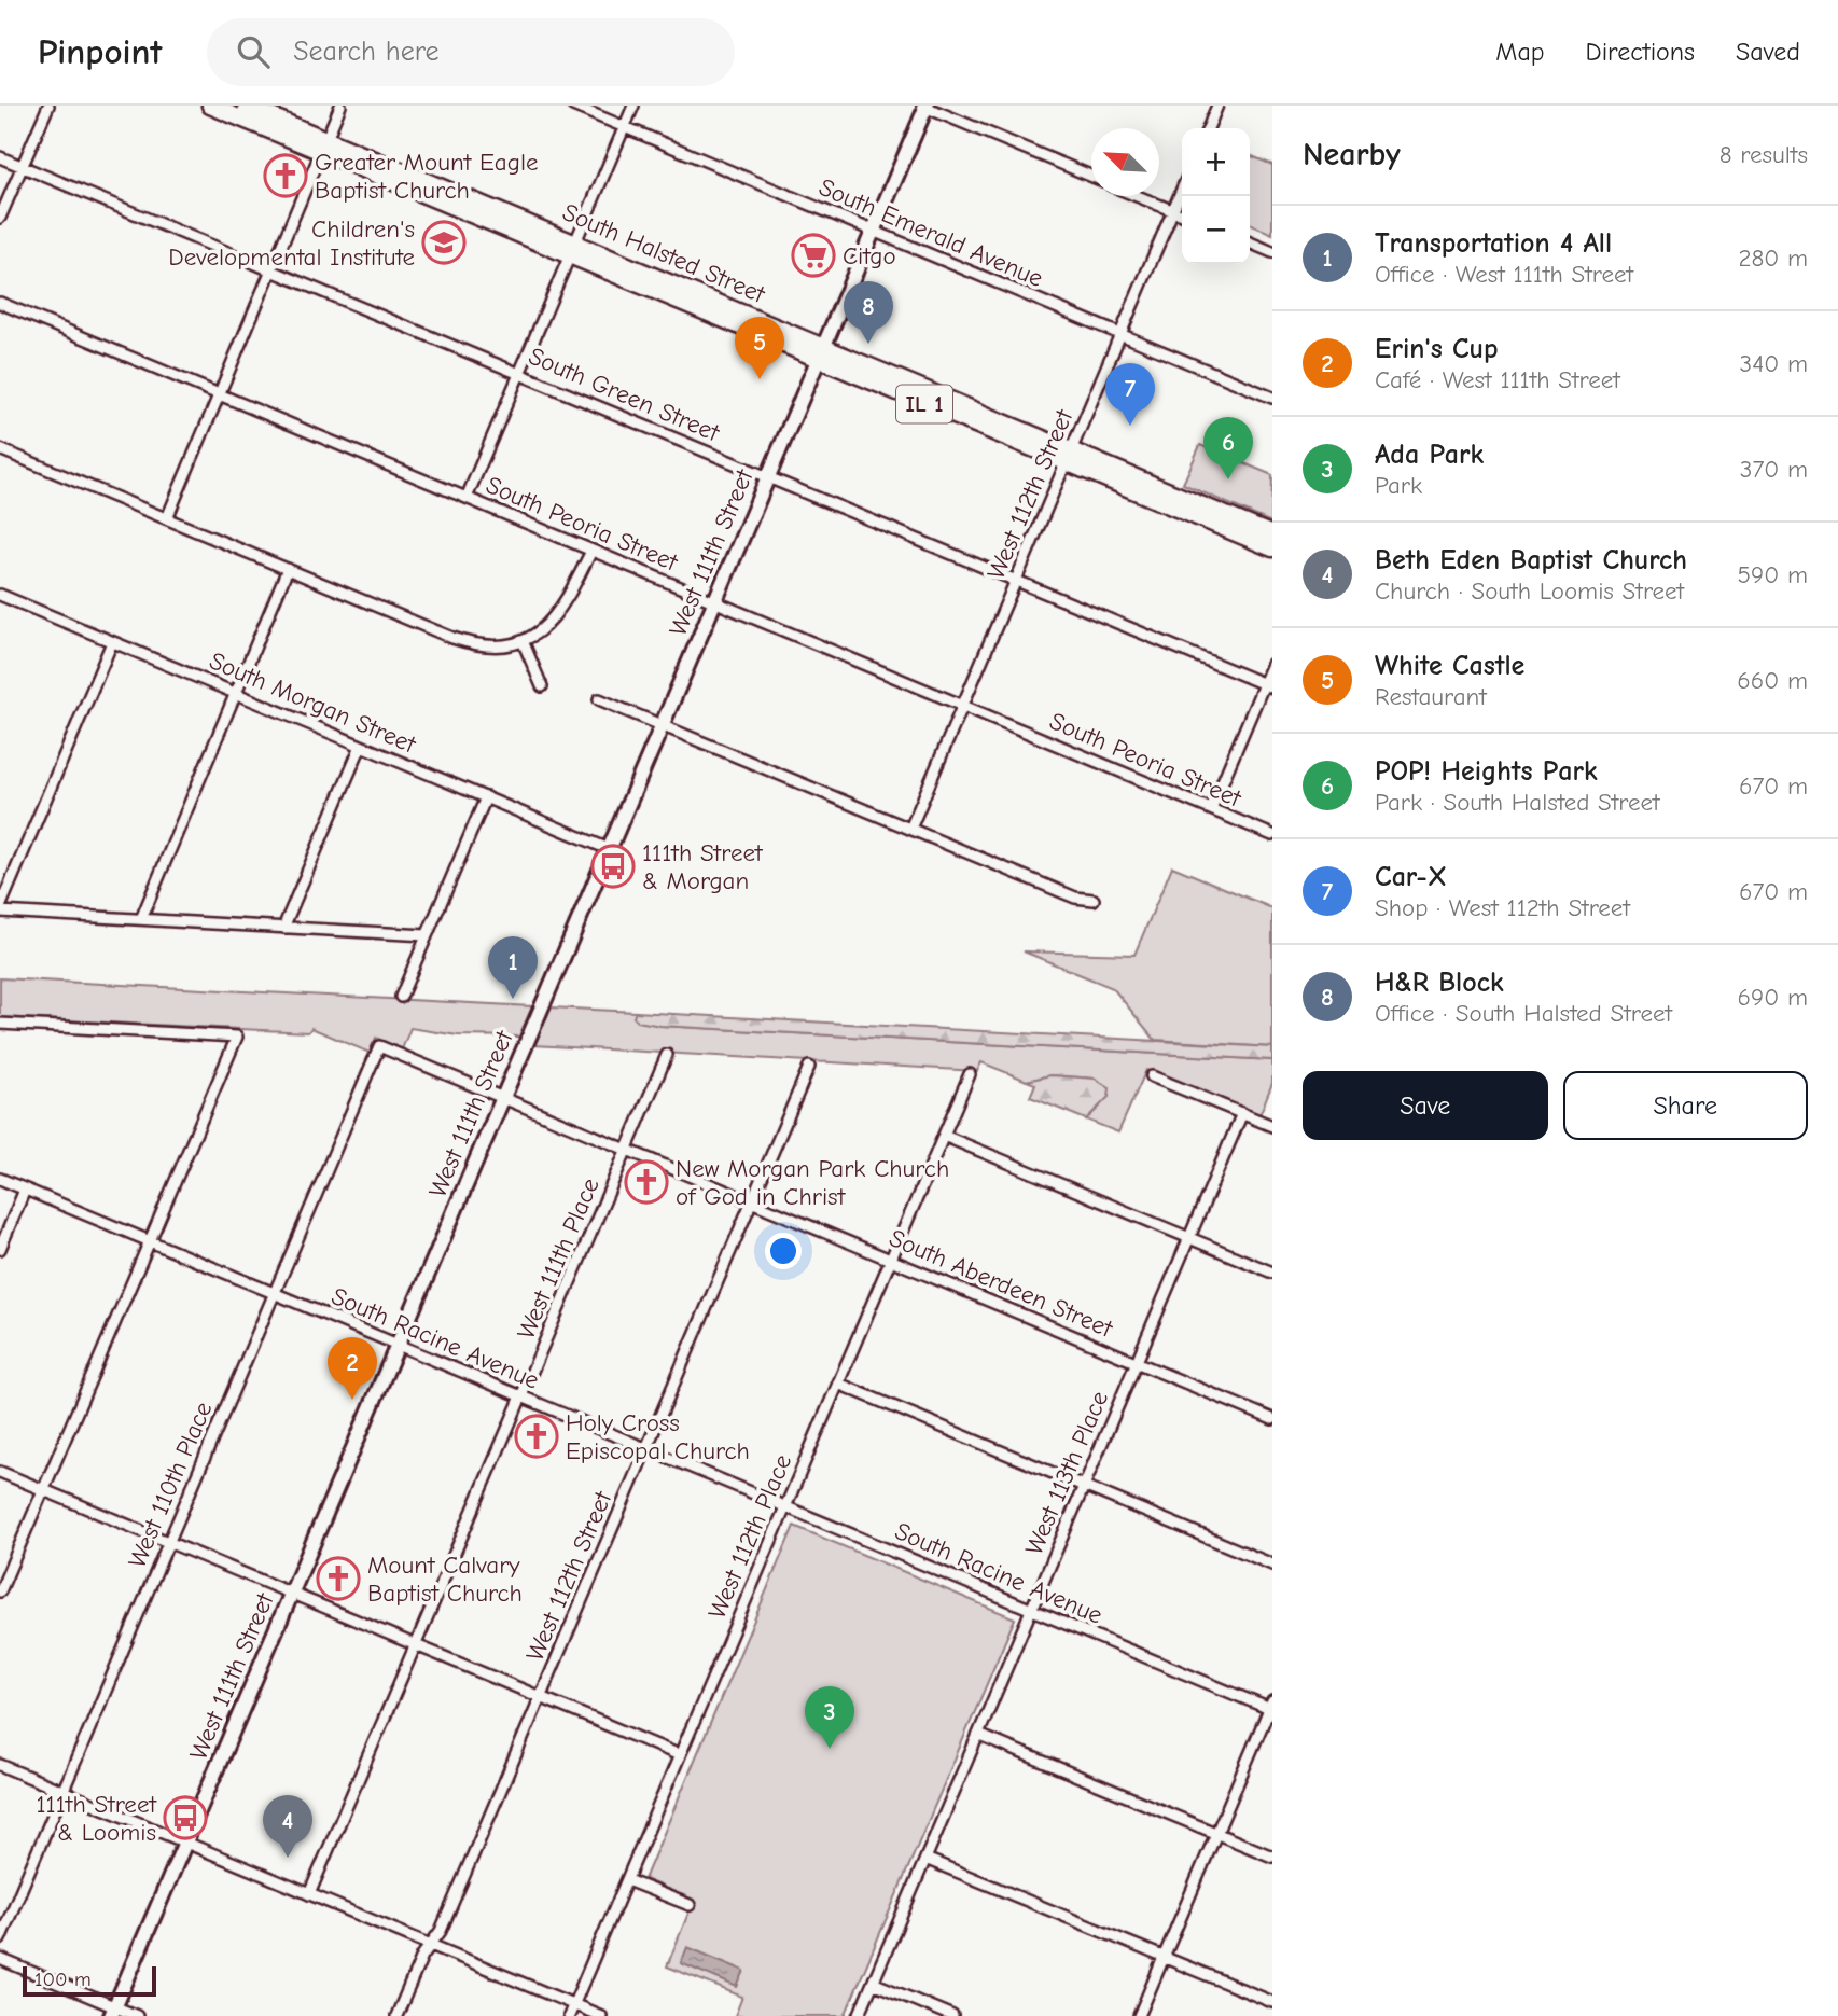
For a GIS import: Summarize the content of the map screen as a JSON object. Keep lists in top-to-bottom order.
{
  "streets": {
    "main road": ["South Halsted Street", "IL 1", "West 111th Street"],
    "street": [
      "South Emerald Avenue",
      "South Green Street",
      "West 112th Street",
      "South Peoria Street",
      "South Morgan Street",
      "West 111th Place",
      "South Aberdeen Street",
      "South Racine Avenue",
      "West 113th Place",
      "West 110th Place",
      "West 112th Place"
    ]
  },
  "crossings": [
    ["South Emerald Avenue", "West 112th Street"],
    ["South Emerald Avenue", "West 111th Street"],
    ["South Halsted Street", "West 112th Street"],
    ["South Halsted Street", "West 111th Street"],
    ["South Green Street", "West 112th Street"],
    ["South Green Street", "West 111th Street"],
    ["West 112th Street", "South Peoria Street"],
    ["West 112th Street", "South Aberdeen Street"],
    ["West 112th Street", "South Racine Avenue"],
    ["South Peoria Street", "West 111th Street"],
    ["West 111th Street", "South Morgan Street"],
    ["West 111th Street", "South Aberdeen Street"],
    ["West 111th Street", "South Racine Avenue"],
    ["West 111th Place", "South Aberdeen Street"],
    ["West 111th Place", "South Racine Avenue"],
    ["South Aberdeen Street", "West 113th Place"],
    ["South Aberdeen Street", "West 110th Place"],
    ["South Aberdeen Street", "West 112th Place"],
    ["South Racine Avenue", "West 113th Place"],
    ["South Racine Avenue", "West 110th Place"],
    ["South Racine Avenue", "West 112th Place"]
  ],
  "places": {
    "church": [
      "Greater Mount Eagle Baptist Church",
      "New Morgan Park Church of God in Christ",
      "Holy Cross Episcopal Church",
      "Mount Calvary Baptist Church"
    ],
    "school or university": ["Children's Developmental Institute"],
    "supermarket": ["Citgo"],
    "bus stop": ["111th Street & Morgan", "111th Street & Loomis"]
  },
  "scale_bar": "100 m",
  "north": "top left",
  "page": {
    "header": "Pinpoint",
    "search": "Search here",
    "nav": ["Map", "Directions", "Saved"],
    "heading": ["Nearby", "8 results"],
    "map_buttons": ["+", "−"],
    "list": [
      {
        "mark": "1",
        "name": "Transportation 4 All",
        "note": "Office · West 111th Street",
        "value": "280 m"
      },
      {
        "mark": "2",
        "name": "Erin's Cup",
        "note": "Café · West 111th Street",
        "value": "340 m"
      },
      {
        "mark": "3",
        "name": "Ada Park",
        "note": "Park",
        "value": "370 m"
      },
      {
        "mark": "4",
        "name": "Beth Eden Baptist Church",
        "note": "Church · South Loomis Street",
        "value": "590 m"
      },
      {
        "mark": "5",
        "name": "White Castle",
        "note": "Restaurant",
        "value": "660 m"
      },
      {
        "mark": "6",
        "name": "POP! Heights Park",
        "note": "Park · South Halsted Street",
        "value": "670 m"
      },
      {
        "mark": "7",
        "name": "Car-X",
        "note": "Shop · West 112th Street",
        "value": "670 m"
      },
      {
        "mark": "8",
        "name": "H&R Block",
        "note": "Office · South Halsted Street",
        "value": "690 m"
      }
    ],
    "pins": [
      "8",
      "5",
      "7",
      "6",
      "1",
      "2",
      "3",
      "4"
    ],
    "buttons": ["Save", "Share"],
    "scale": "100 m"
  }
}
